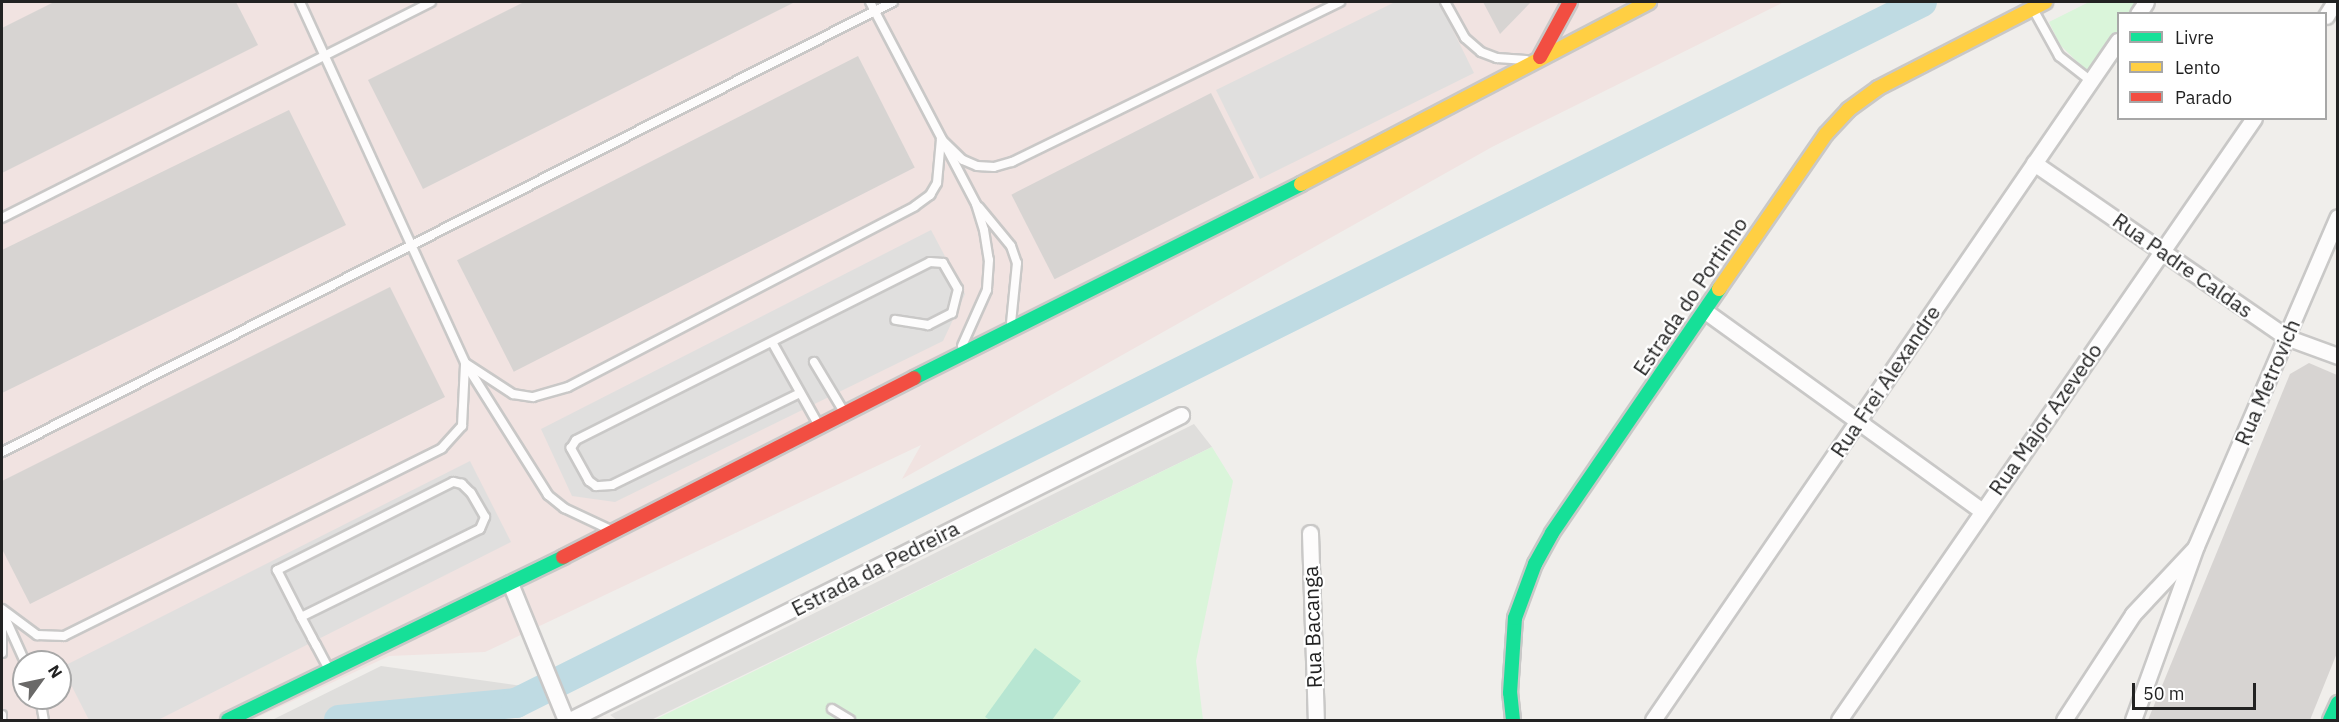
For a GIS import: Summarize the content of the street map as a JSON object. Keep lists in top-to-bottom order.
{
  "streets": {
    "street": [
      "Rua Padre Caldas",
      "Estrada do Portinho",
      "Rua Frei Alexandre",
      "Rua Metrovich",
      "Rua Major Azevedo",
      "Estrada da Pedreira",
      "Rua Bacanga"
    ]
  },
  "crossings": [
    ["Rua Padre Caldas", "Rua Frei Alexandre"],
    ["Rua Padre Caldas", "Rua Metrovich"],
    ["Rua Padre Caldas", "Rua Major Azevedo"]
  ],
  "legend": ["Livre", "Lento", "Parado"],
  "scale_bar": "50 m",
  "north": "top right"
}
